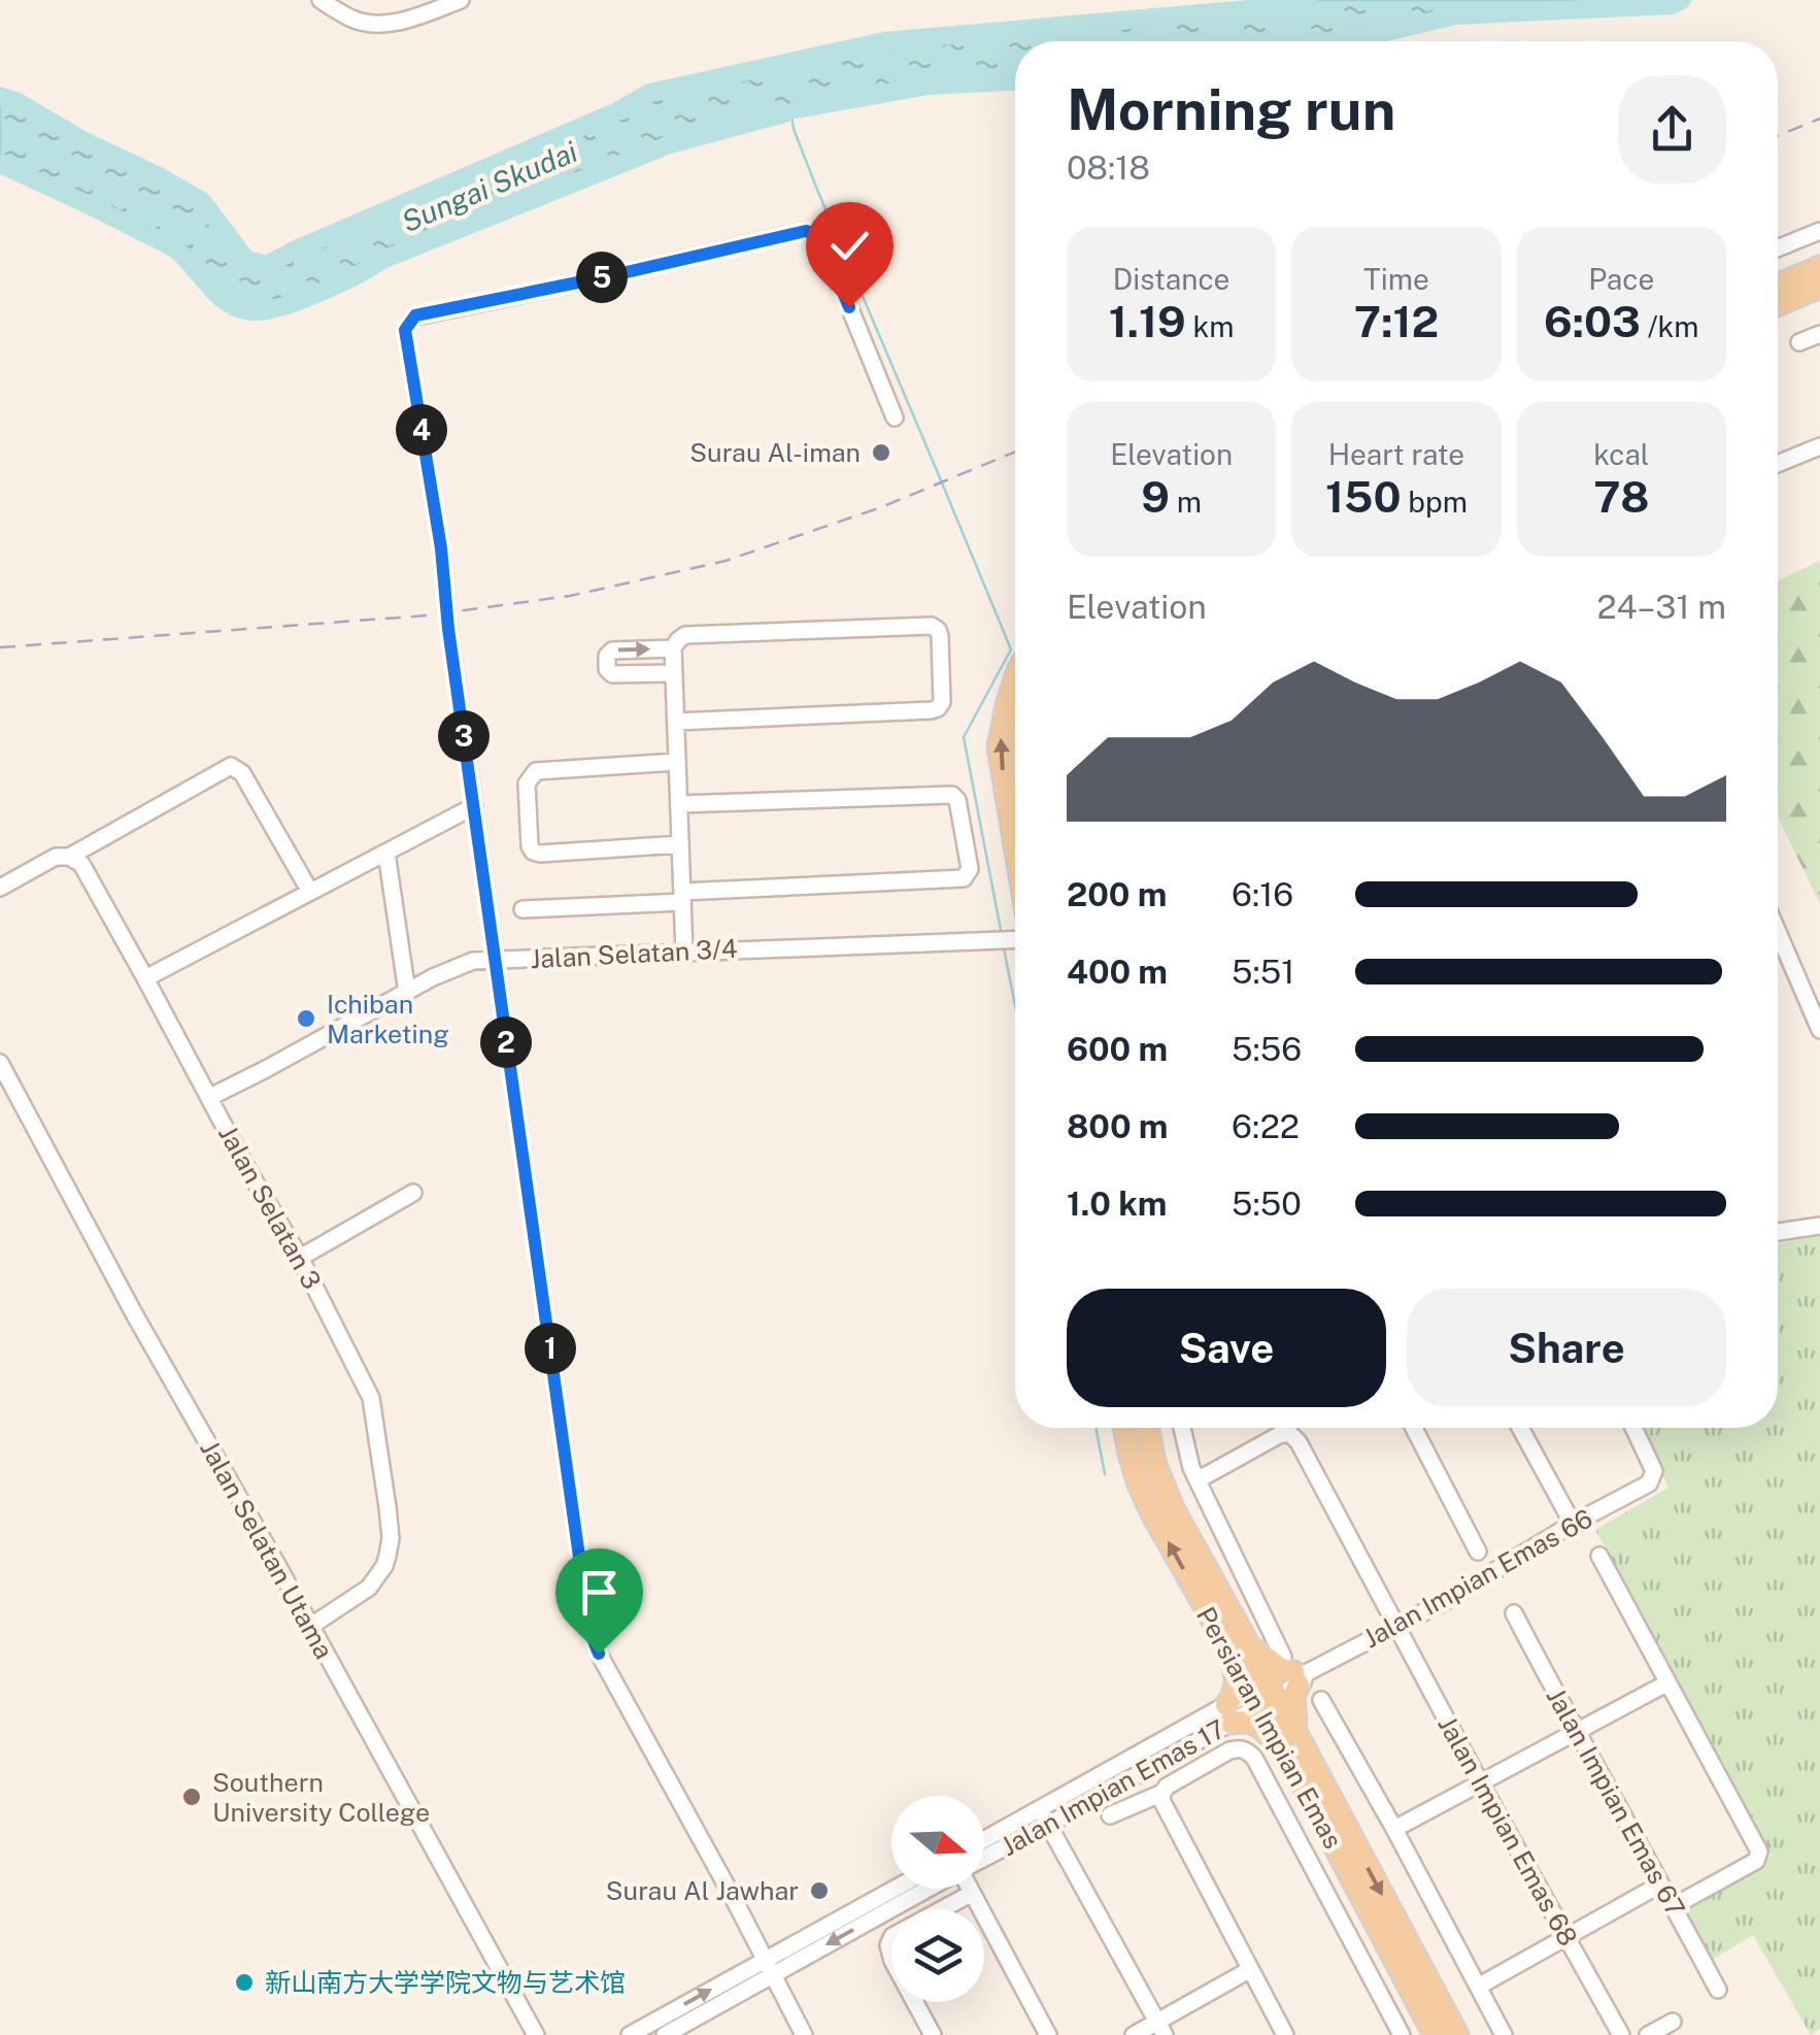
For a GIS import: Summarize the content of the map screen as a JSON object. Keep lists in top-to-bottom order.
{
  "streets": {
    "main road": ["Persiaran Impian Emas"],
    "street": [
      "Jalan Selatan 3/4",
      "Jalan Selatan 3",
      "Jalan Selatan Utama",
      "Jalan Impian Emas 66",
      "Jalan Impian Emas 17",
      "Jalan Impian Emas 67",
      "Jalan Impian Emas 68"
    ]
  },
  "crossings": [
    ["Jalan Selatan 3/4", "Jalan Selatan 3"],
    ["Jalan Selatan 3", "Jalan Selatan Utama"],
    ["Jalan Impian Emas 66", "Persiaran Impian Emas"],
    ["Jalan Impian Emas 66", "Jalan Impian Emas 17"],
    ["Jalan Impian Emas 66", "Jalan Impian Emas 68"],
    ["Persiaran Impian Emas", "Jalan Impian Emas 17"]
  ],
  "water": ["Sungai Skudai"],
  "places": [
    "Surau Al-iman",
    "Ichiban Marketing",
    "Southern University College",
    "Surau Al Jawhar",
    "新山南方大学学院文物与艺术馆"
  ],
  "north": "right",
  "page": {
    "heading": ["Morning run", "08:18"],
    "stats": [
      ["Distance", "1.19 km"],
      ["Time", "7:12"],
      ["Pace", "6:03 /km"],
      ["Elevation", "9 m"],
      ["Heart rate", "150 bpm"],
      ["kcal", "78"]
    ],
    "pins": [
      "5",
      "4",
      "3",
      "2",
      "1"
    ],
    "chart": ["Elevation", "24–31 m"],
    "list": [
      {
        "name": "200 m",
        "note": "6:16"
      },
      {
        "name": "400 m",
        "note": "5:51"
      },
      {
        "name": "600 m",
        "note": "5:56"
      },
      {
        "name": "800 m",
        "note": "6:22"
      },
      {
        "name": "1.0 km",
        "note": "5:50"
      }
    ],
    "buttons": ["Save", "Share"]
  }
}
